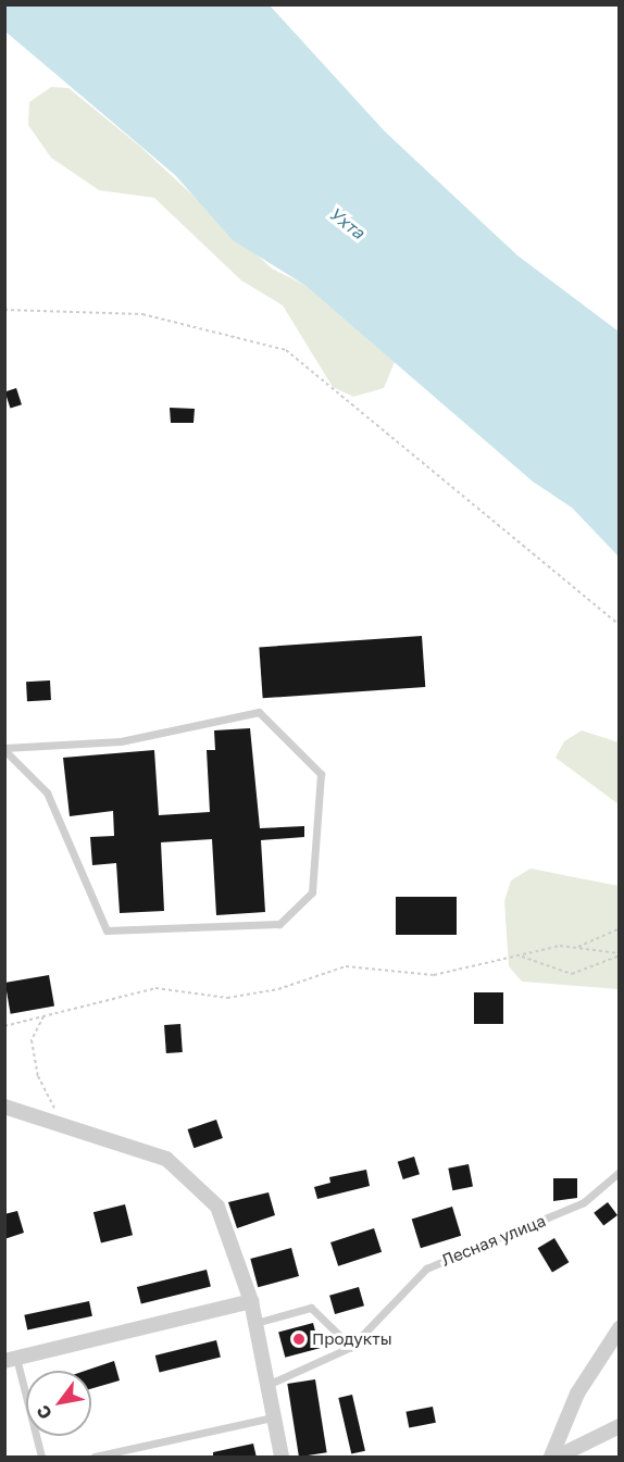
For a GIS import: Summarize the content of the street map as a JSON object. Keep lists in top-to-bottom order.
{
  "streets": {
    "lane": ["Лесная улица"]
  },
  "water": ["Ухта"],
  "places": ["Продукты"],
  "north": "bottom left"
}
